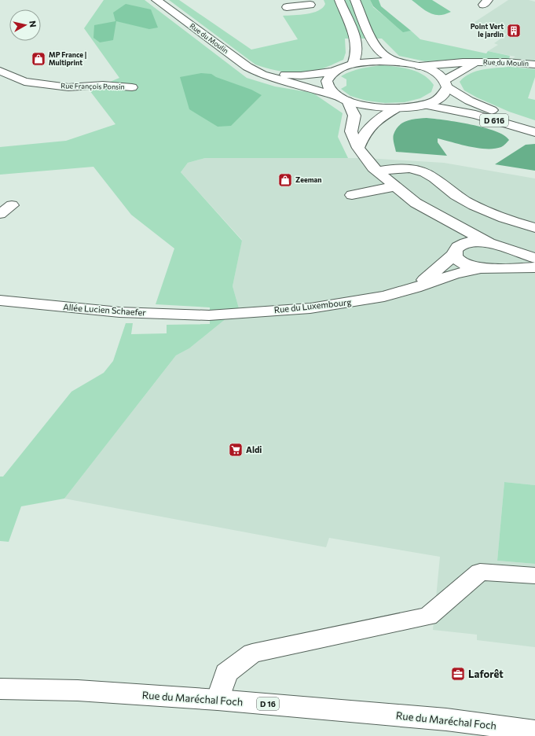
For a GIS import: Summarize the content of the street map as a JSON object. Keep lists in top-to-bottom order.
{
  "streets": {
    "main road": [
      "Rue du Moulin",
      "Rue François Ponsin",
      "D 616",
      "Rue du Luxembourg",
      "Allée Lucien Schaefer",
      "Rue du Maréchal Foch",
      "D 16"
    ]
  },
  "crossings": [
    ["Rue du Moulin", "D 616"],
    ["Rue du Luxembourg", "Allée Lucien Schaefer"]
  ],
  "places": {
    "building": ["Point Vert le jardin"],
    "shop": ["MP France | Multiprint", "Zeeman"],
    "supermarket": ["Aldi"],
    "office": ["Laforêt"]
  },
  "north": "right"
}
